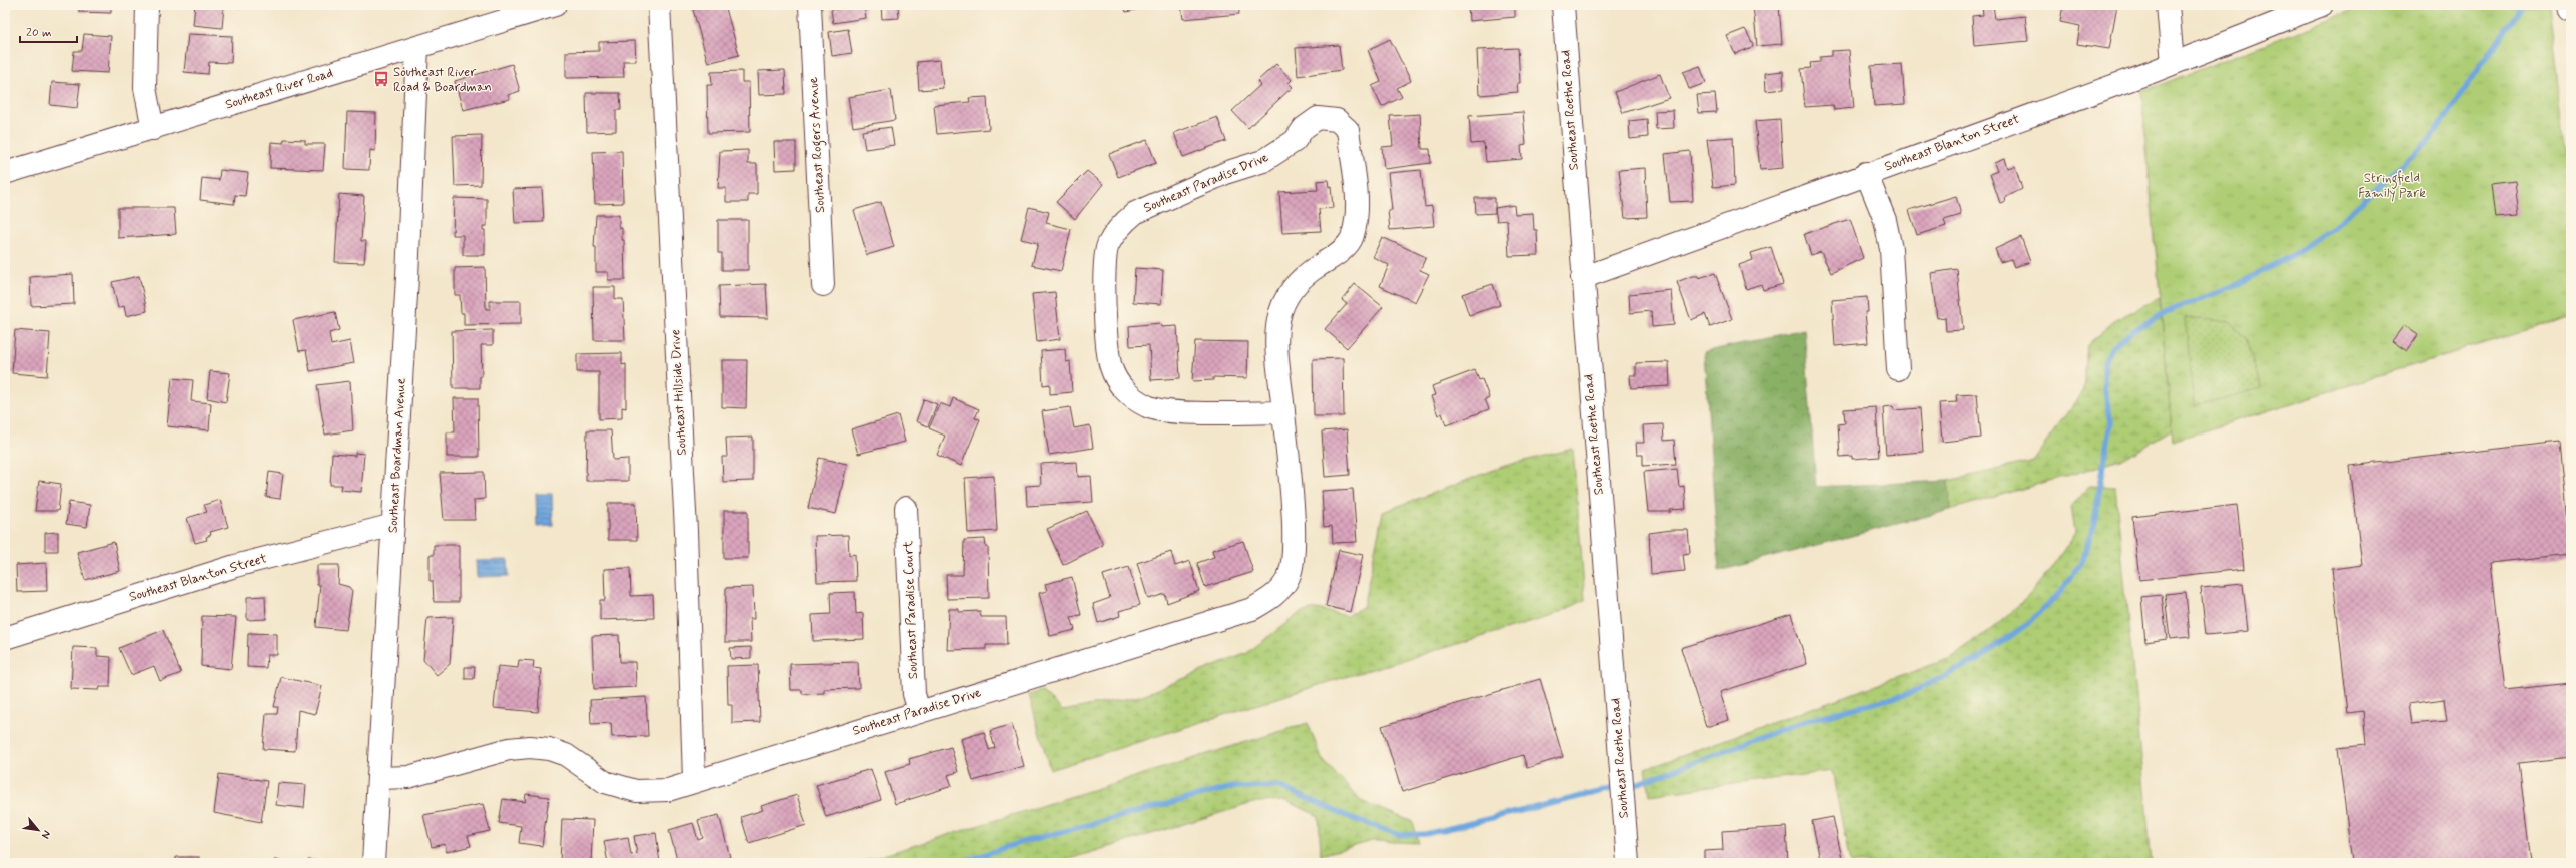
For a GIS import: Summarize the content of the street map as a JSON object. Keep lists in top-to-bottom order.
{
  "streets": {
    "street": [
      "Southeast River Road",
      "Southeast Roethe Road",
      "Southeast Blanton Street",
      "Southeast Rogers Avenue",
      "Southeast Paradise Drive",
      "Southeast Hillside Drive",
      "Southeast Boardman Avenue",
      "Southeast Paradise Court"
    ]
  },
  "crossings": [
    ["Southeast River Road", "Southeast Boardman Avenue"],
    ["Southeast Roethe Road", "Southeast Blanton Street"],
    ["Southeast Blanton Street", "Southeast Boardman Avenue"],
    ["Southeast Paradise Drive", "Southeast Hillside Drive"],
    ["Southeast Paradise Drive", "Southeast Boardman Avenue"],
    ["Southeast Paradise Drive", "Southeast Paradise Court"]
  ],
  "parks": ["Stringfield Family Park"],
  "places": {
    "bus stop": ["Southeast River Road & Boardman"]
  },
  "scale_bar": "20 m",
  "north": "bottom right"
}
